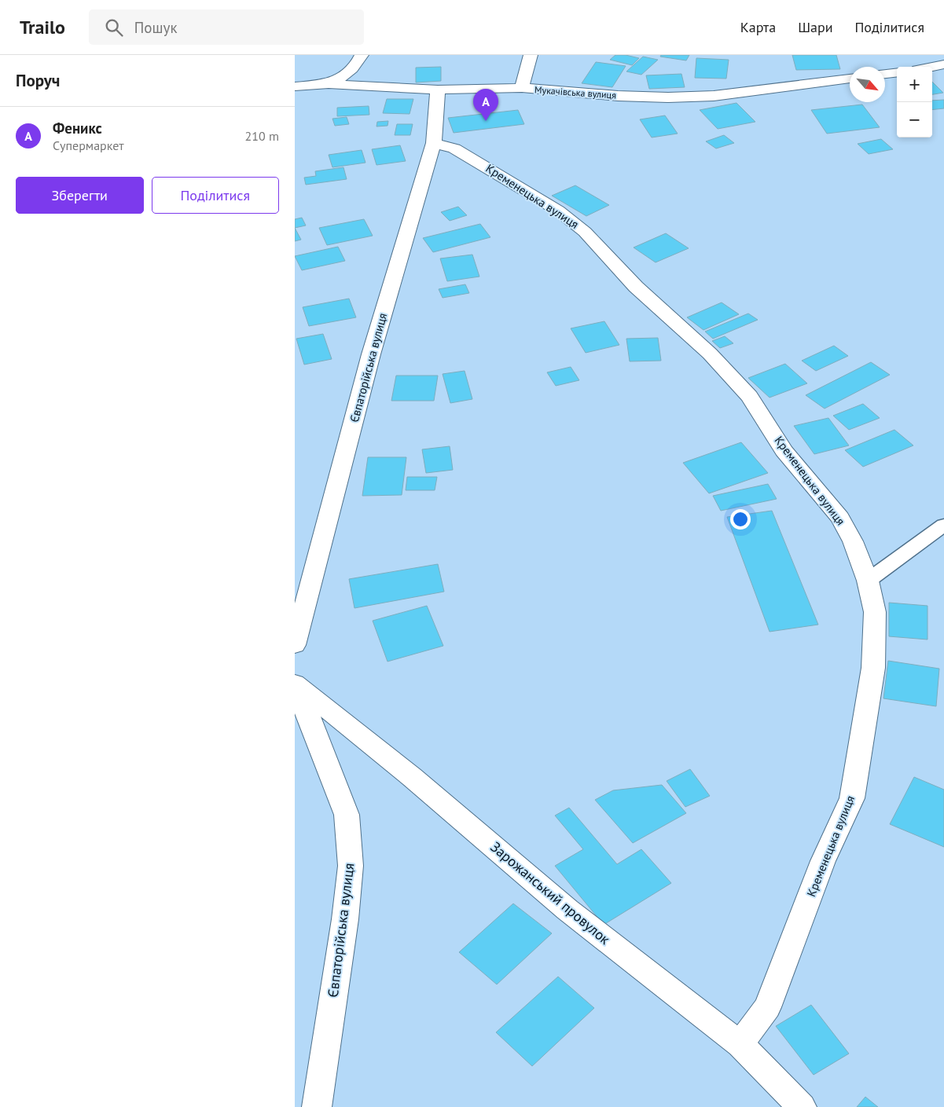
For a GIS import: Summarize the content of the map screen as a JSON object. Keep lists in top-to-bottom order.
{
  "streets": {
    "street": [
      "Мукачівська вулиця",
      "Кременецька вулиця",
      "Євпаторійська вулиця",
      "Зарожанський провулок"
    ]
  },
  "crossings": [
    ["Мукачівська вулиця", "Євпаторійська вулиця"],
    ["Кременецька вулиця", "Євпаторійська вулиця"],
    ["Кременецька вулиця", "Зарожанський провулок"]
  ],
  "north": "bottom right",
  "page": {
    "header": "Trailo",
    "search": "Пошук",
    "nav": ["Карта", "Шари", "Поділитися"],
    "heading": "Поруч",
    "map_buttons": ["+", "−"],
    "pins": "A",
    "list": [
      {
        "mark": "A",
        "name": "Феникс",
        "note": "Супермаркет",
        "value": "210 m"
      }
    ],
    "buttons": ["Зберегти", "Поділитися"]
  }
}
